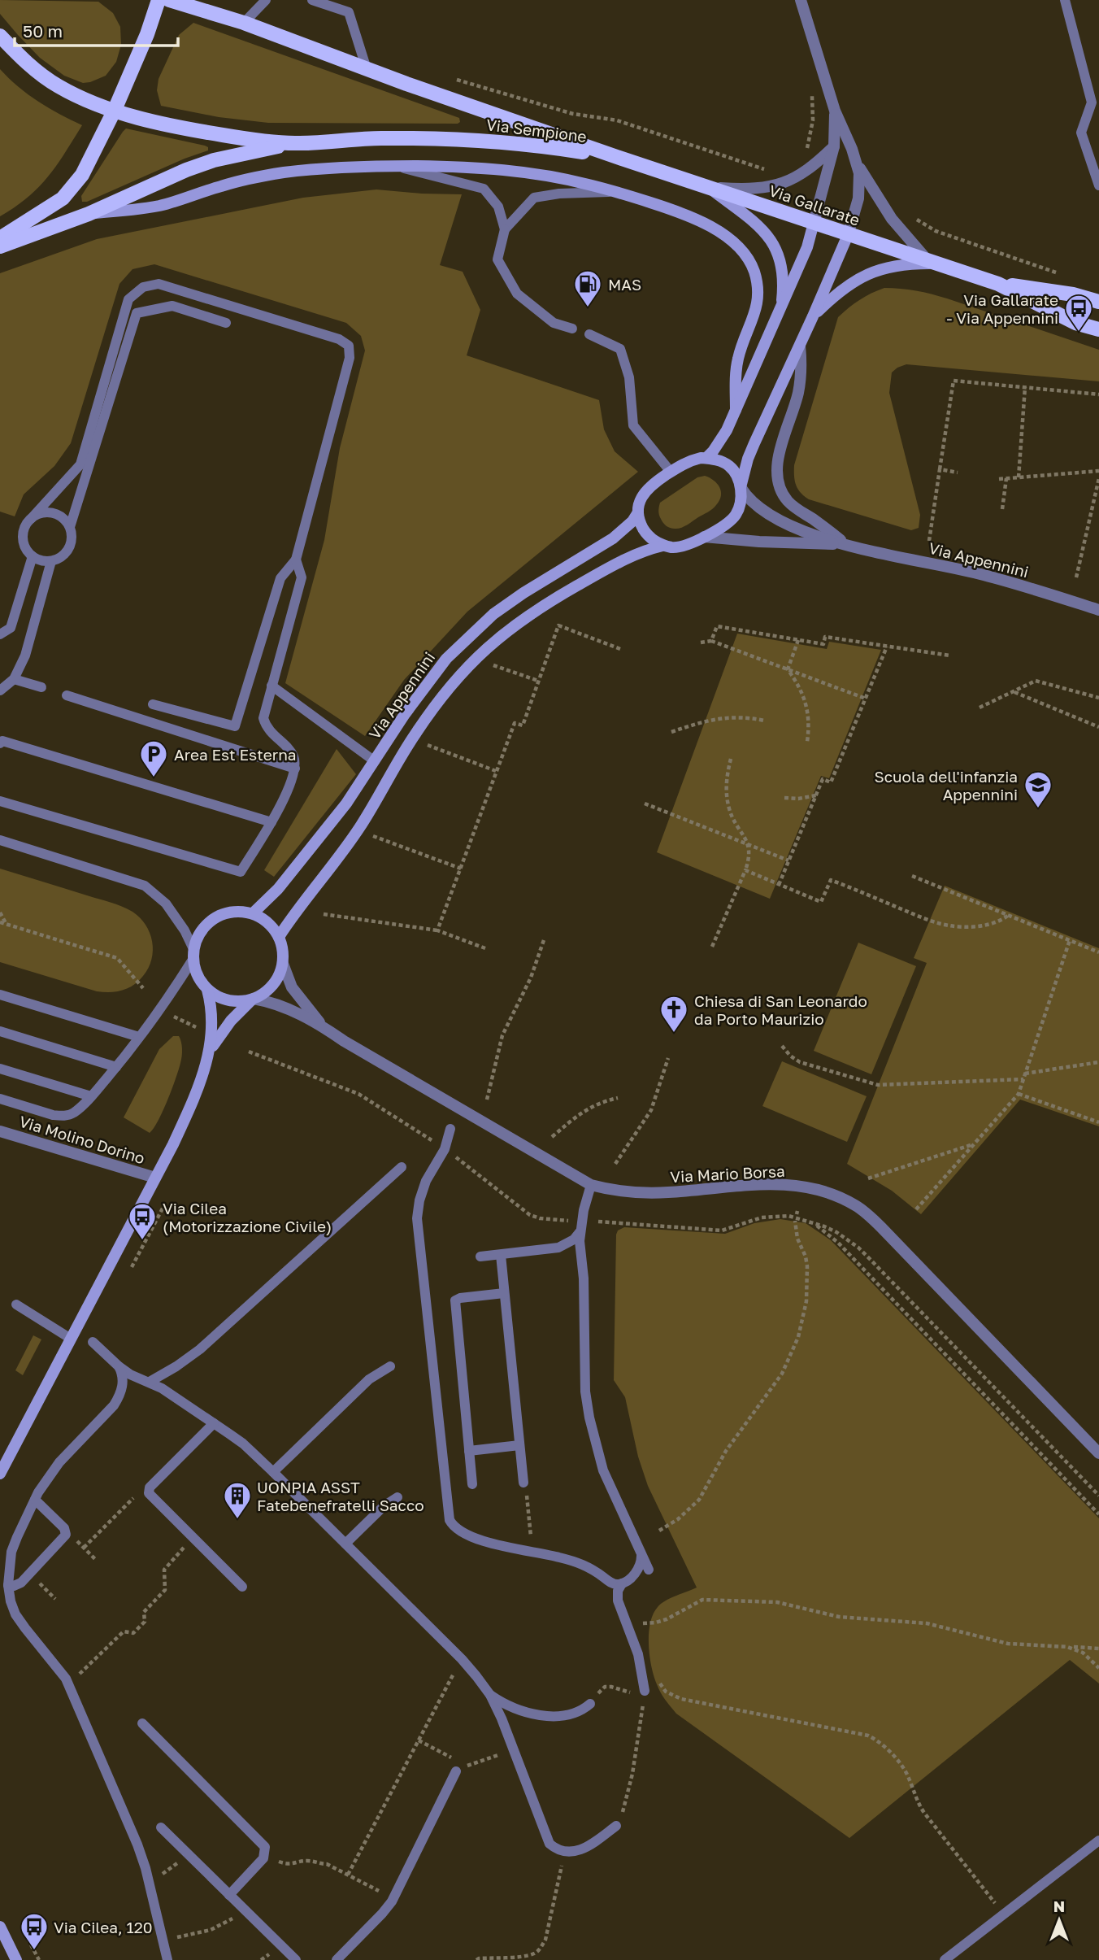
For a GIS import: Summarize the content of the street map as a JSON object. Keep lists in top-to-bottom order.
{
  "streets": {
    "main road": ["Via Sempione", "Via Gallarate"],
    "street": ["Via Appennini", "Via Molino Dorino", "Via Mario Borsa"]
  },
  "crossings": [
    ["Via Sempione", "Via Gallarate"],
    ["Via Gallarate", "Via Appennini"],
    ["Via Appennini", "Via Mario Borsa"]
  ],
  "places": {
    "fuel station": ["MAS"],
    "bus stop": ["Via Gallarate - Via Appennini", "Via Cilea (Motorizzazione Civile)", "Via Cilea, 120"],
    "parking": ["Area Est Esterna"],
    "school or university": ["Scuola dell'infanzia Appennini"],
    "church": ["Chiesa di San Leonardo da Porto Maurizio"],
    "building": ["UONPIA ASST Fatebenefratelli Sacco"]
  },
  "scale_bar": "50 m",
  "north": "top"
}
